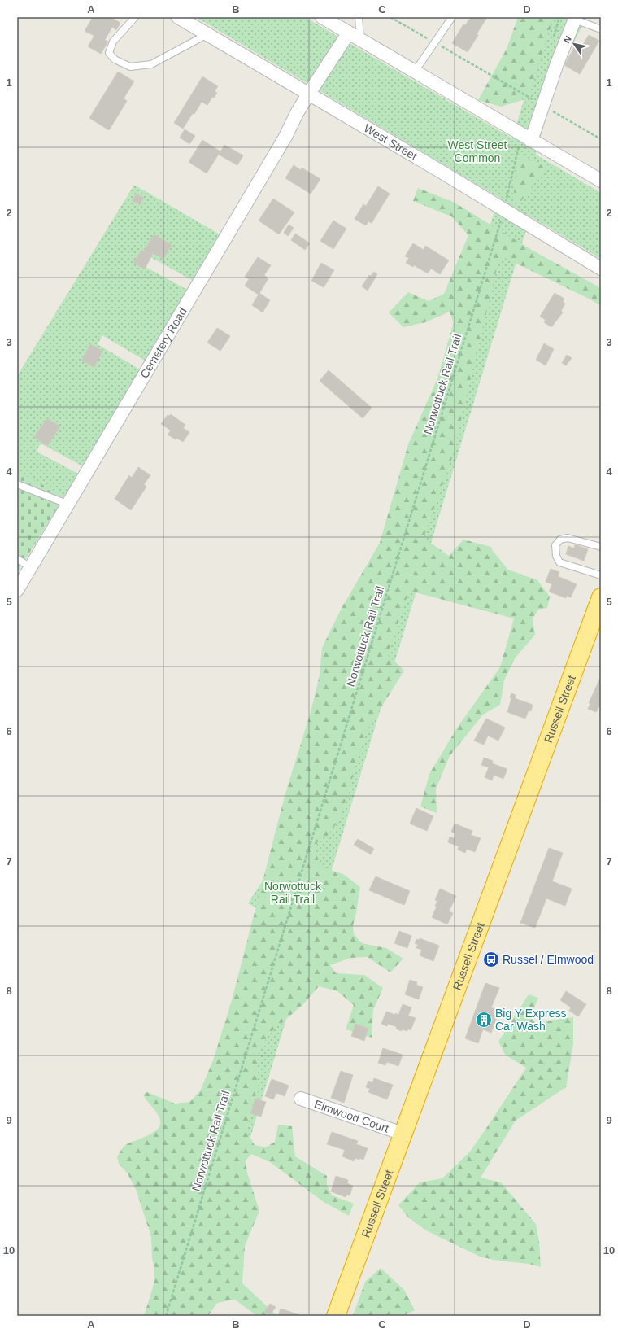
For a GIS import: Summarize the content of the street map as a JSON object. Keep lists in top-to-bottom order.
{
  "streets": {
    "highway": ["Russell Street"],
    "street": ["West Street", "Cemetery Road", "Elmwood Court"],
    "path": ["Norwottuck Rail Trail"]
  },
  "crossings": [
    ["West Street", "Cemetery Road"],
    ["West Street", "Norwottuck Rail Trail"],
    ["Russell Street", "Elmwood Court"]
  ],
  "parks": ["West Street Common", "Norwottuck Rail Trail"],
  "places": {
    "bus stop": ["Russel / Elmwood"],
    "building": ["Big Y Express Car Wash"]
  },
  "north": "top left",
  "grid": {
    "columns": [
      "A",
      "B",
      "C",
      "D"
    ],
    "rows": [
      "1",
      "2",
      "3",
      "4",
      "5",
      "6",
      "7",
      "8",
      "9",
      "10"
    ]
  }
}
